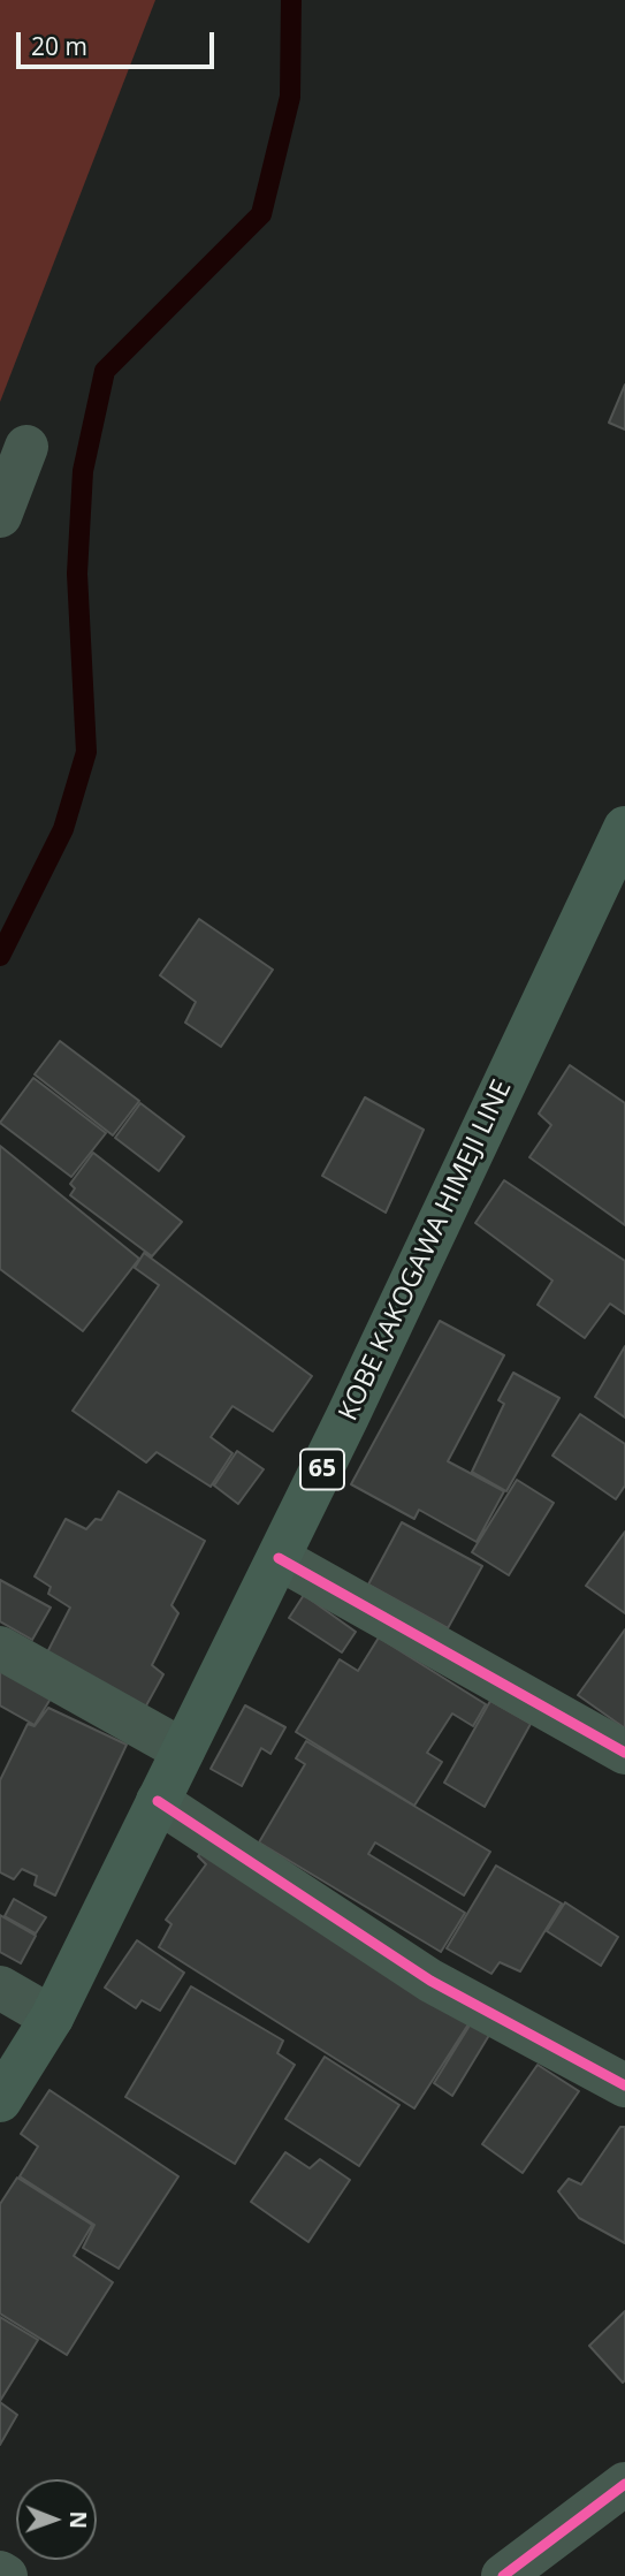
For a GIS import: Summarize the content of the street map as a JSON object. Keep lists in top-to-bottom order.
{
  "streets": {
    "main road": ["KOBE KAKOGAWA HIMEJI LINE", "65"]
  },
  "scale_bar": "20 m",
  "north": "right"
}
